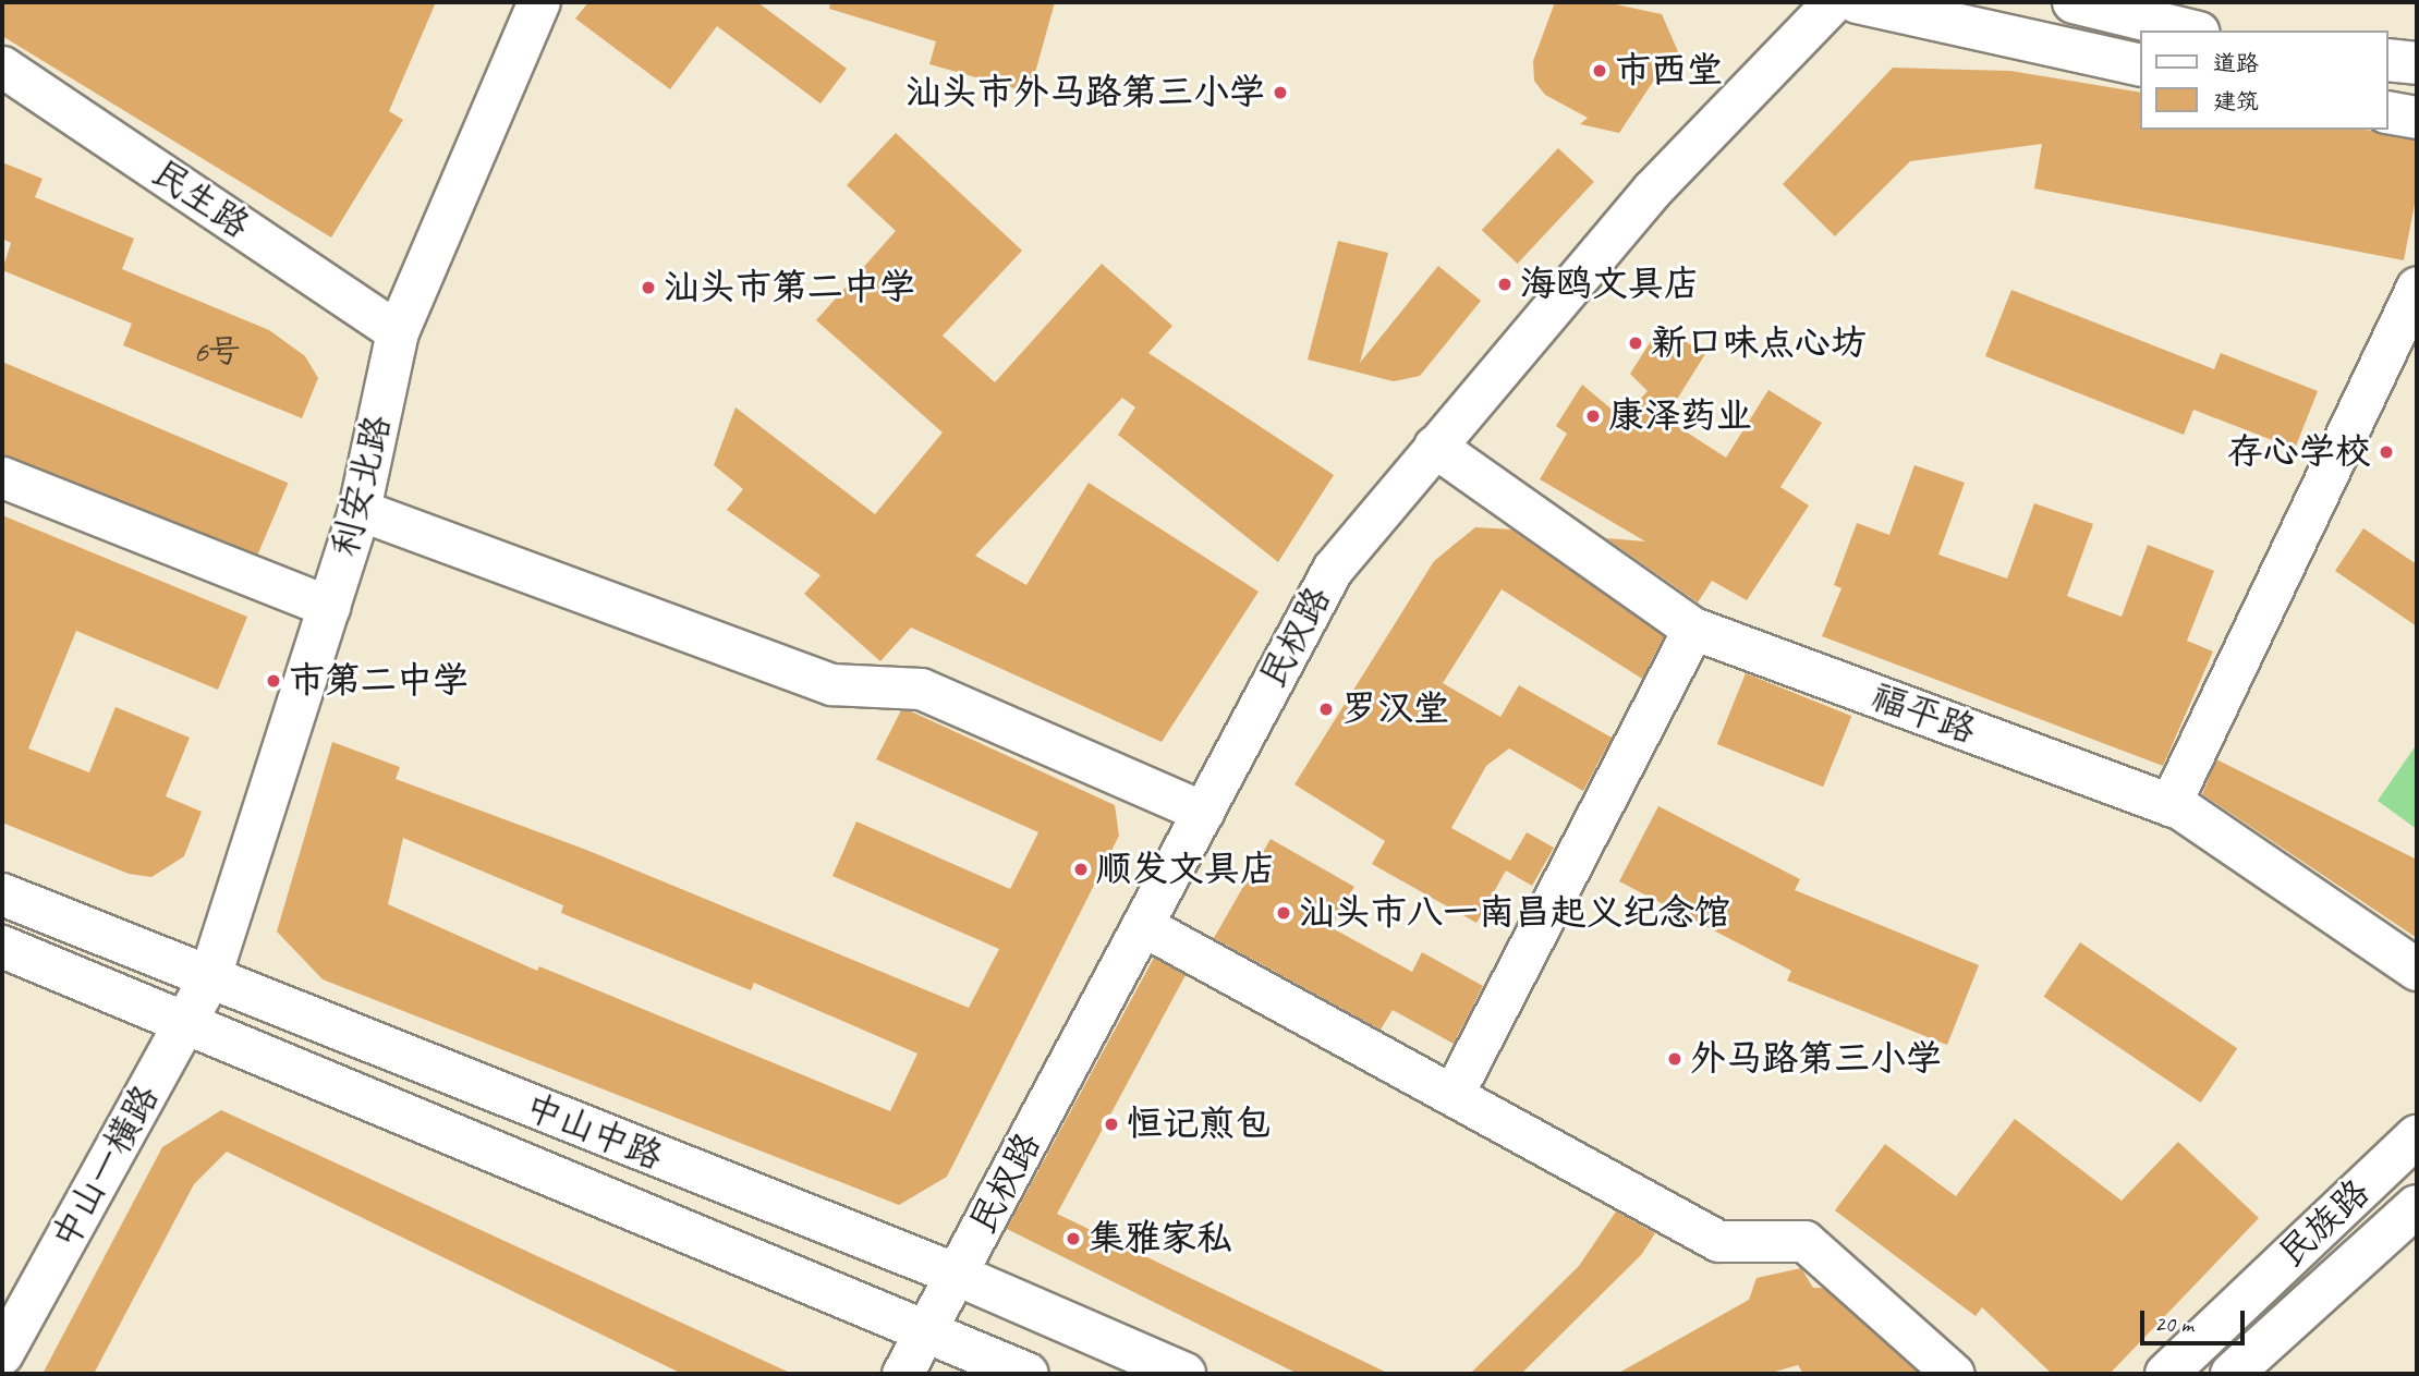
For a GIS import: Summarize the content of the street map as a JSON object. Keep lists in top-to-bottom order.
{
  "streets": {
    "street": [
      "民生路",
      "利安北路",
      "民权路",
      "福平路",
      "中山中路",
      "中山一横路",
      "民族路"
    ]
  },
  "crossings": [
    ["民生路", "利安北路"],
    ["利安北路", "中山中路"],
    ["利安北路", "中山一横路"],
    ["民权路", "福平路"],
    ["民权路", "中山中路"],
    ["中山中路", "中山一横路"]
  ],
  "places": [
    "市西堂",
    "汕头市外马路第三小学",
    "海鸥文具店",
    "汕头市第二中学",
    "新口味点心坊",
    "康泽药业",
    "存心学校",
    "市第二中学",
    "罗汉堂",
    "顺发文具店",
    "汕头市八一南昌起义纪念馆",
    "外马路第三小学",
    "恒记煎包",
    "集雅家私"
  ],
  "house_numbers": ["6号"],
  "legend": ["道路", "建筑"],
  "scale_bar": "20 m"
}
